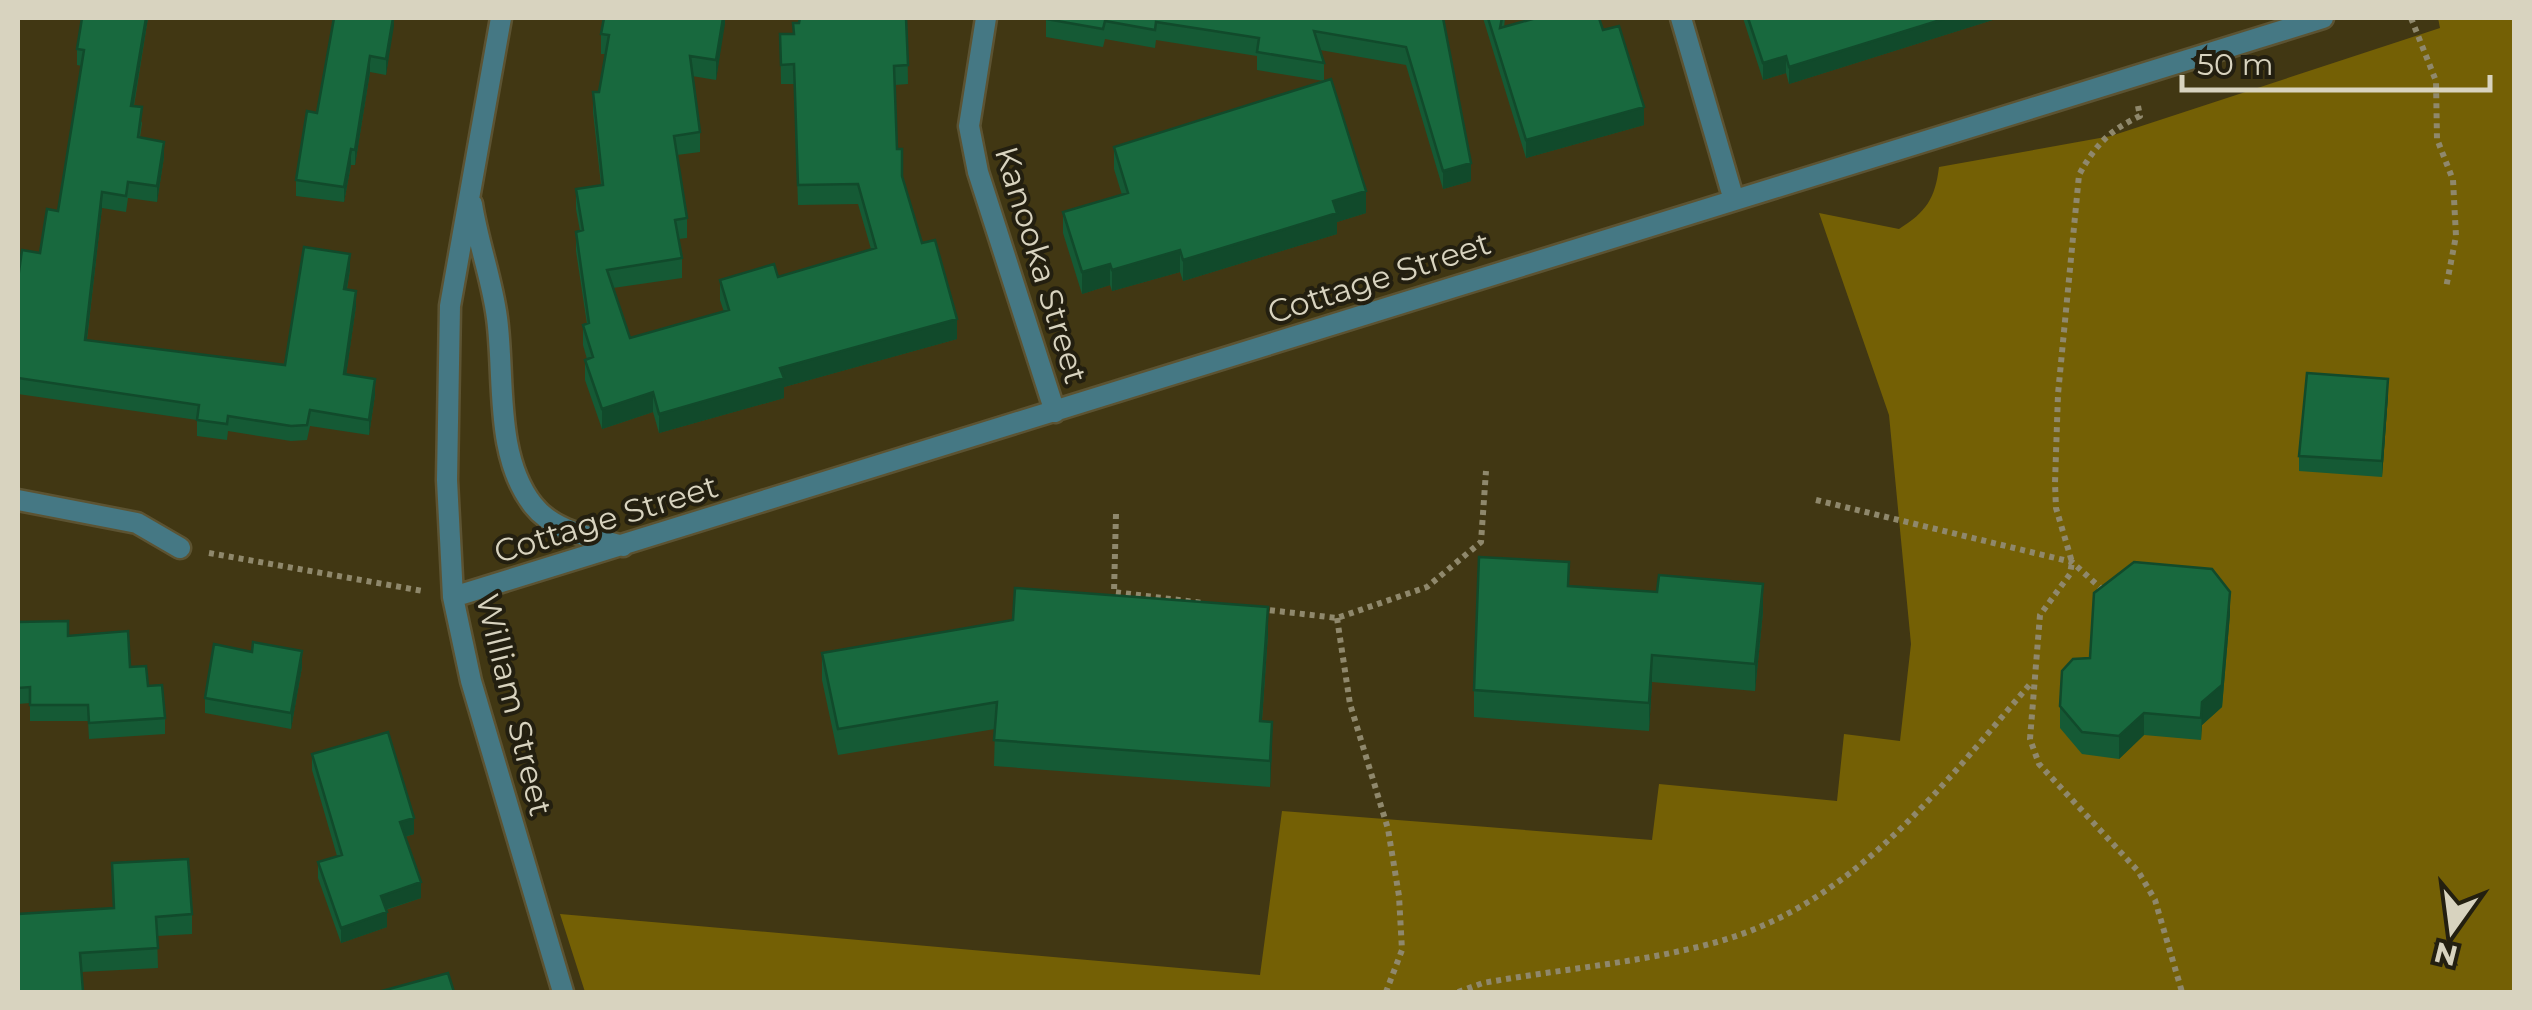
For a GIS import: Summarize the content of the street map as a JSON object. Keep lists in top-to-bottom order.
{
  "streets": {
    "street": ["Kanooka Street", "Cottage Street", "William Street"]
  },
  "crossings": [
    ["Kanooka Street", "Cottage Street"],
    ["Cottage Street", "William Street"]
  ],
  "scale_bar": "50 m",
  "north": "bottom"
}
